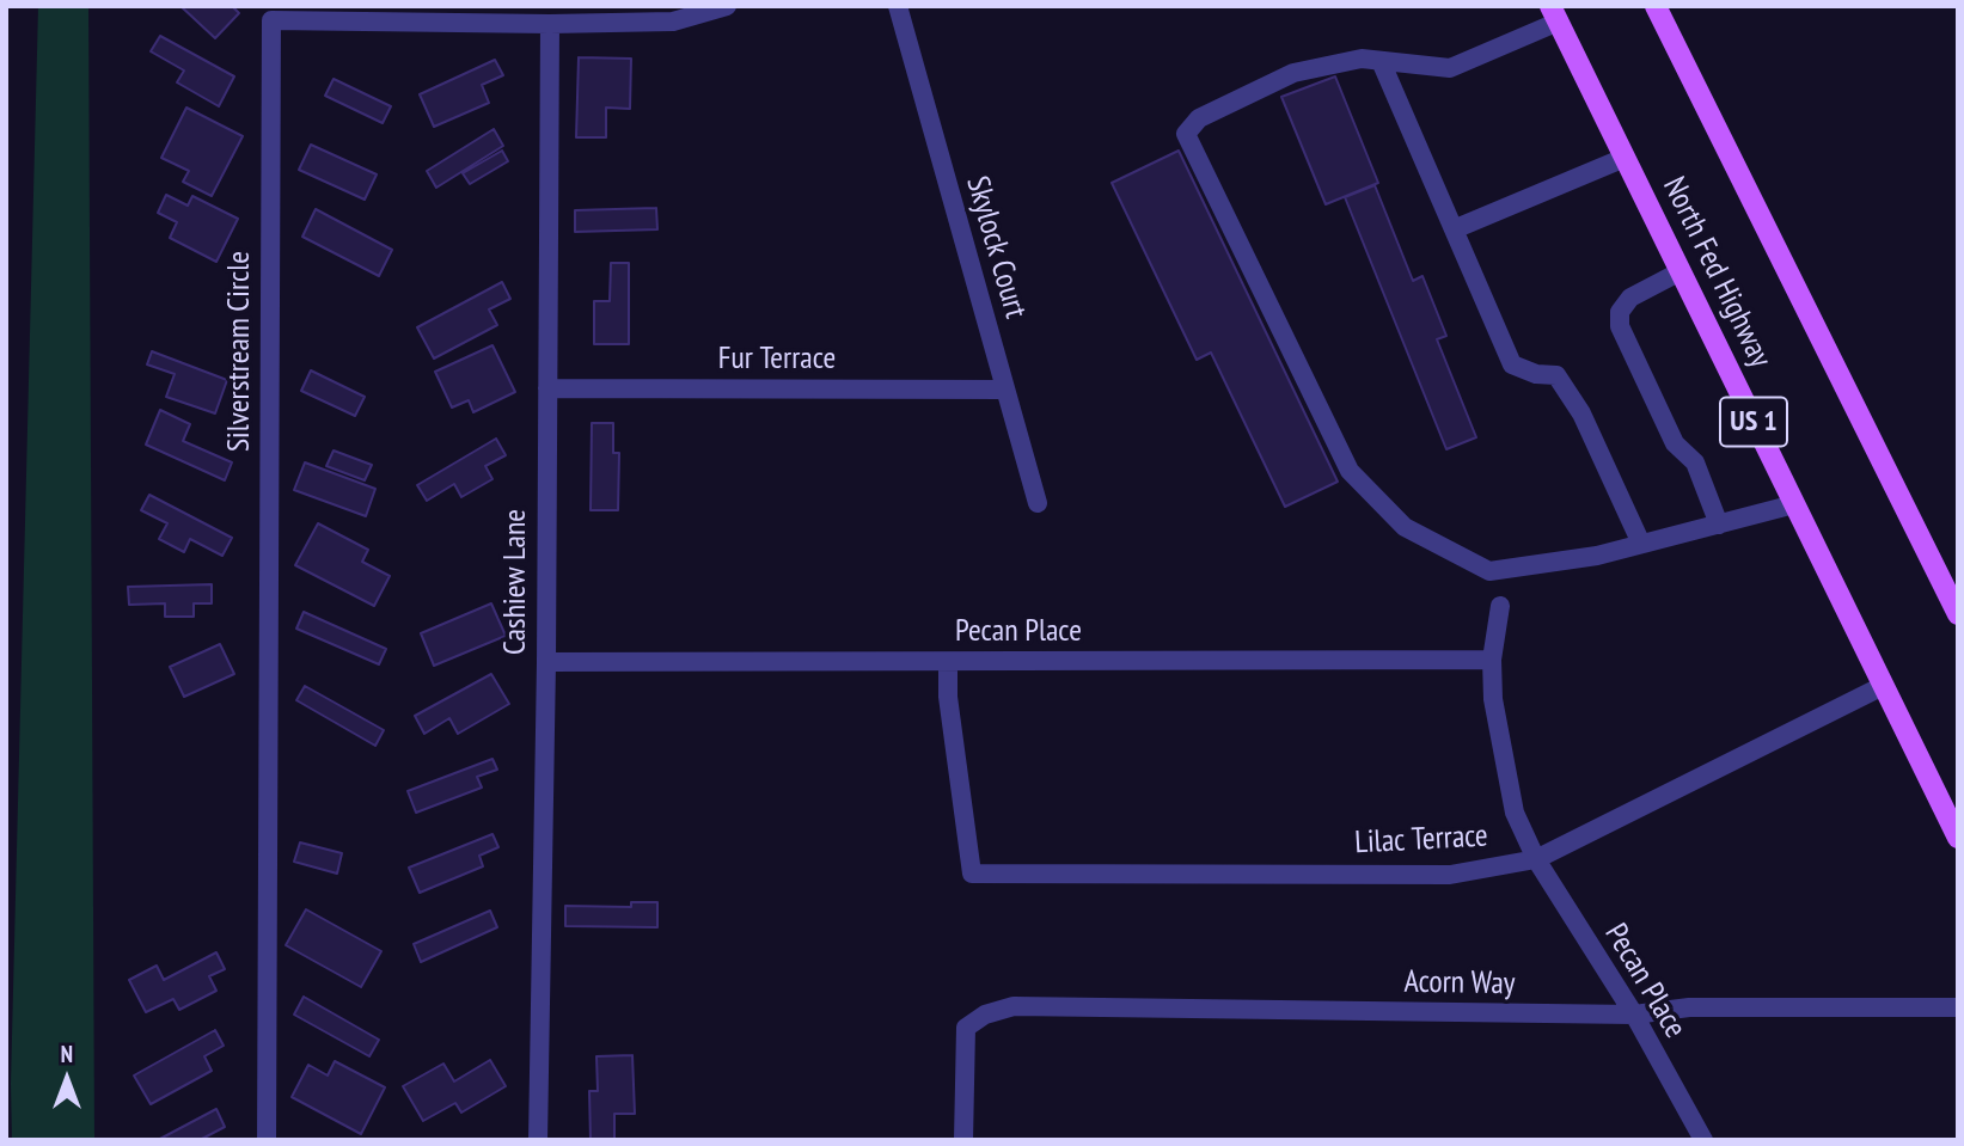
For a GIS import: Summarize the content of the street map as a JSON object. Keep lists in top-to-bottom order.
{
  "streets": {
    "main road": ["North Fed Highway", "US 1"],
    "lane": [
      "Skylock Court",
      "Silverstream Circle",
      "Fur Terrace",
      "Cashiew Lane",
      "Pecan Place",
      "Lilac Terrace",
      "Acorn Way"
    ]
  },
  "crossings": [
    ["Skylock Court", "Fur Terrace"],
    ["North Fed Highway", "Lilac Terrace"],
    ["Silverstream Circle", "Cashiew Lane"],
    ["Fur Terrace", "Cashiew Lane"],
    ["Cashiew Lane", "Pecan Place"],
    ["Pecan Place", "Lilac Terrace"],
    ["Pecan Place", "Acorn Way"]
  ],
  "north": "top"
}
